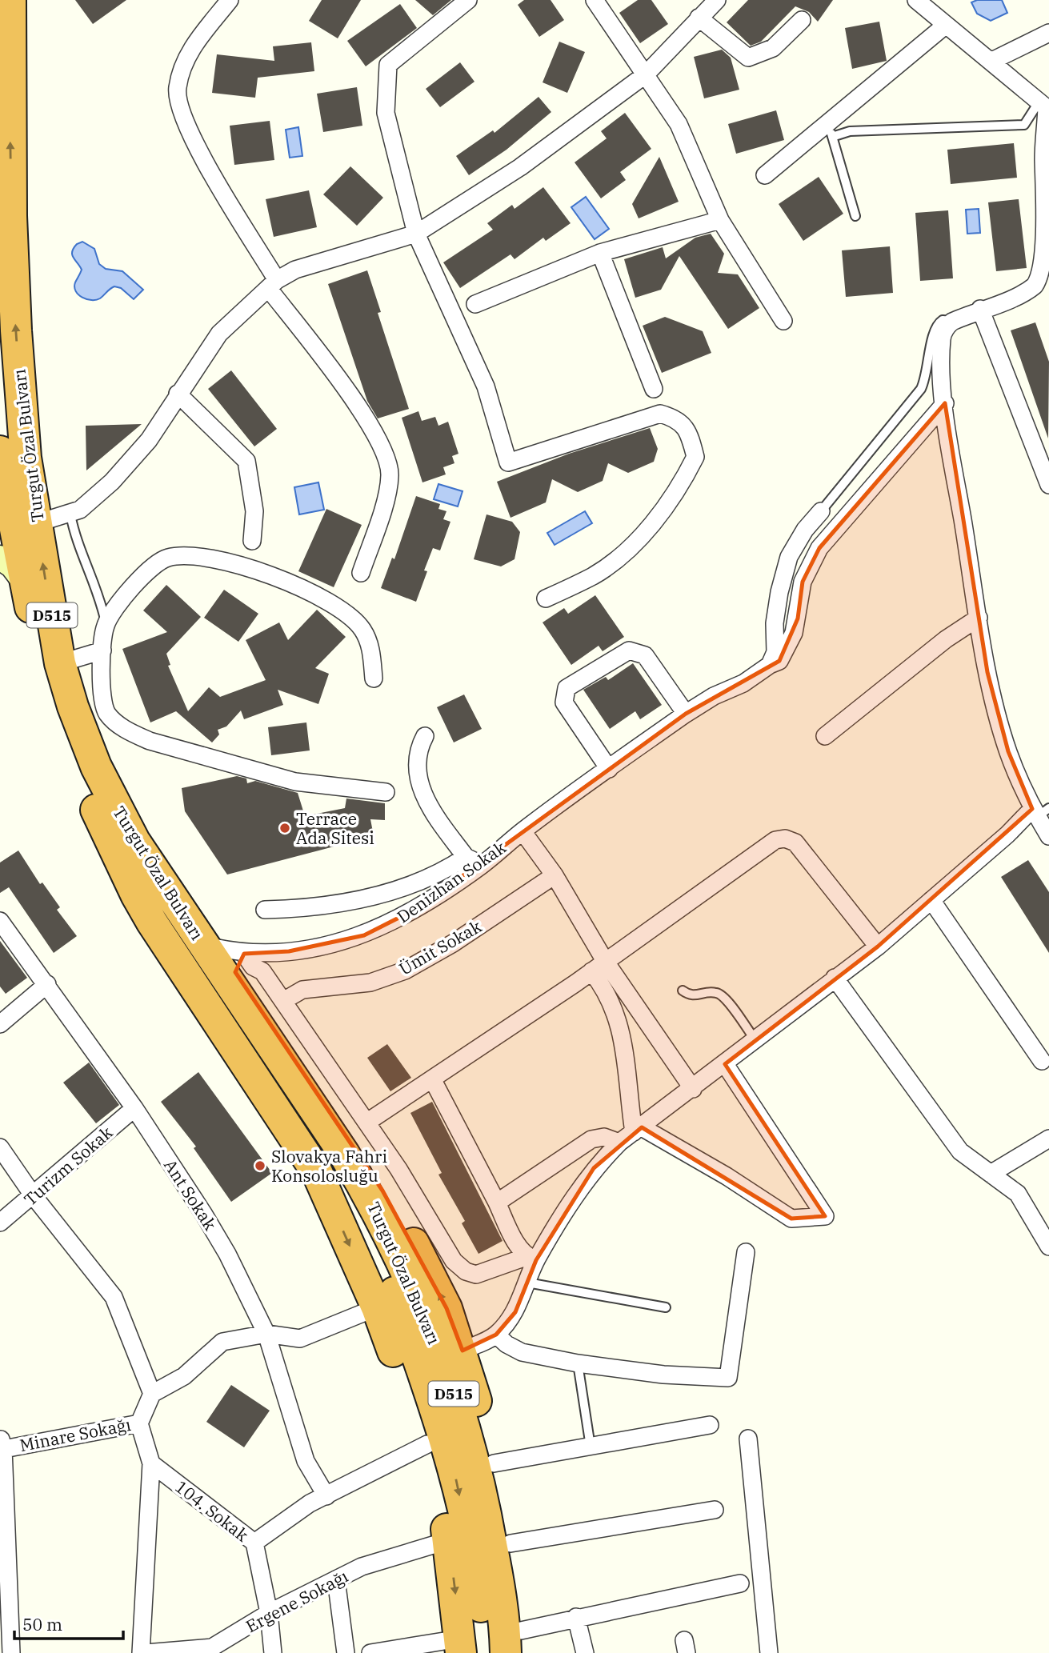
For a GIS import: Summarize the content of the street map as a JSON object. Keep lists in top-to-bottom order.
{
  "streets": {
    "highway": ["Turgut Özal Bulvarı", "D515"],
    "street": [
      "Denizhan Sokak",
      "Ümit Sokak",
      "Turizm Sokak",
      "Ant Sokak",
      "Minare Sokağı",
      "104. Sokak",
      "Ergene Sokağı"
    ]
  },
  "crossings": [
    ["Turizm Sokak", "Ant Sokak"],
    ["Ant Sokak", "104. Sokak"]
  ],
  "places": ["Terrace Ada Sitesi", "Slovakya Fahri Konsolosluğu"],
  "scale_bar": "50 m"
}
